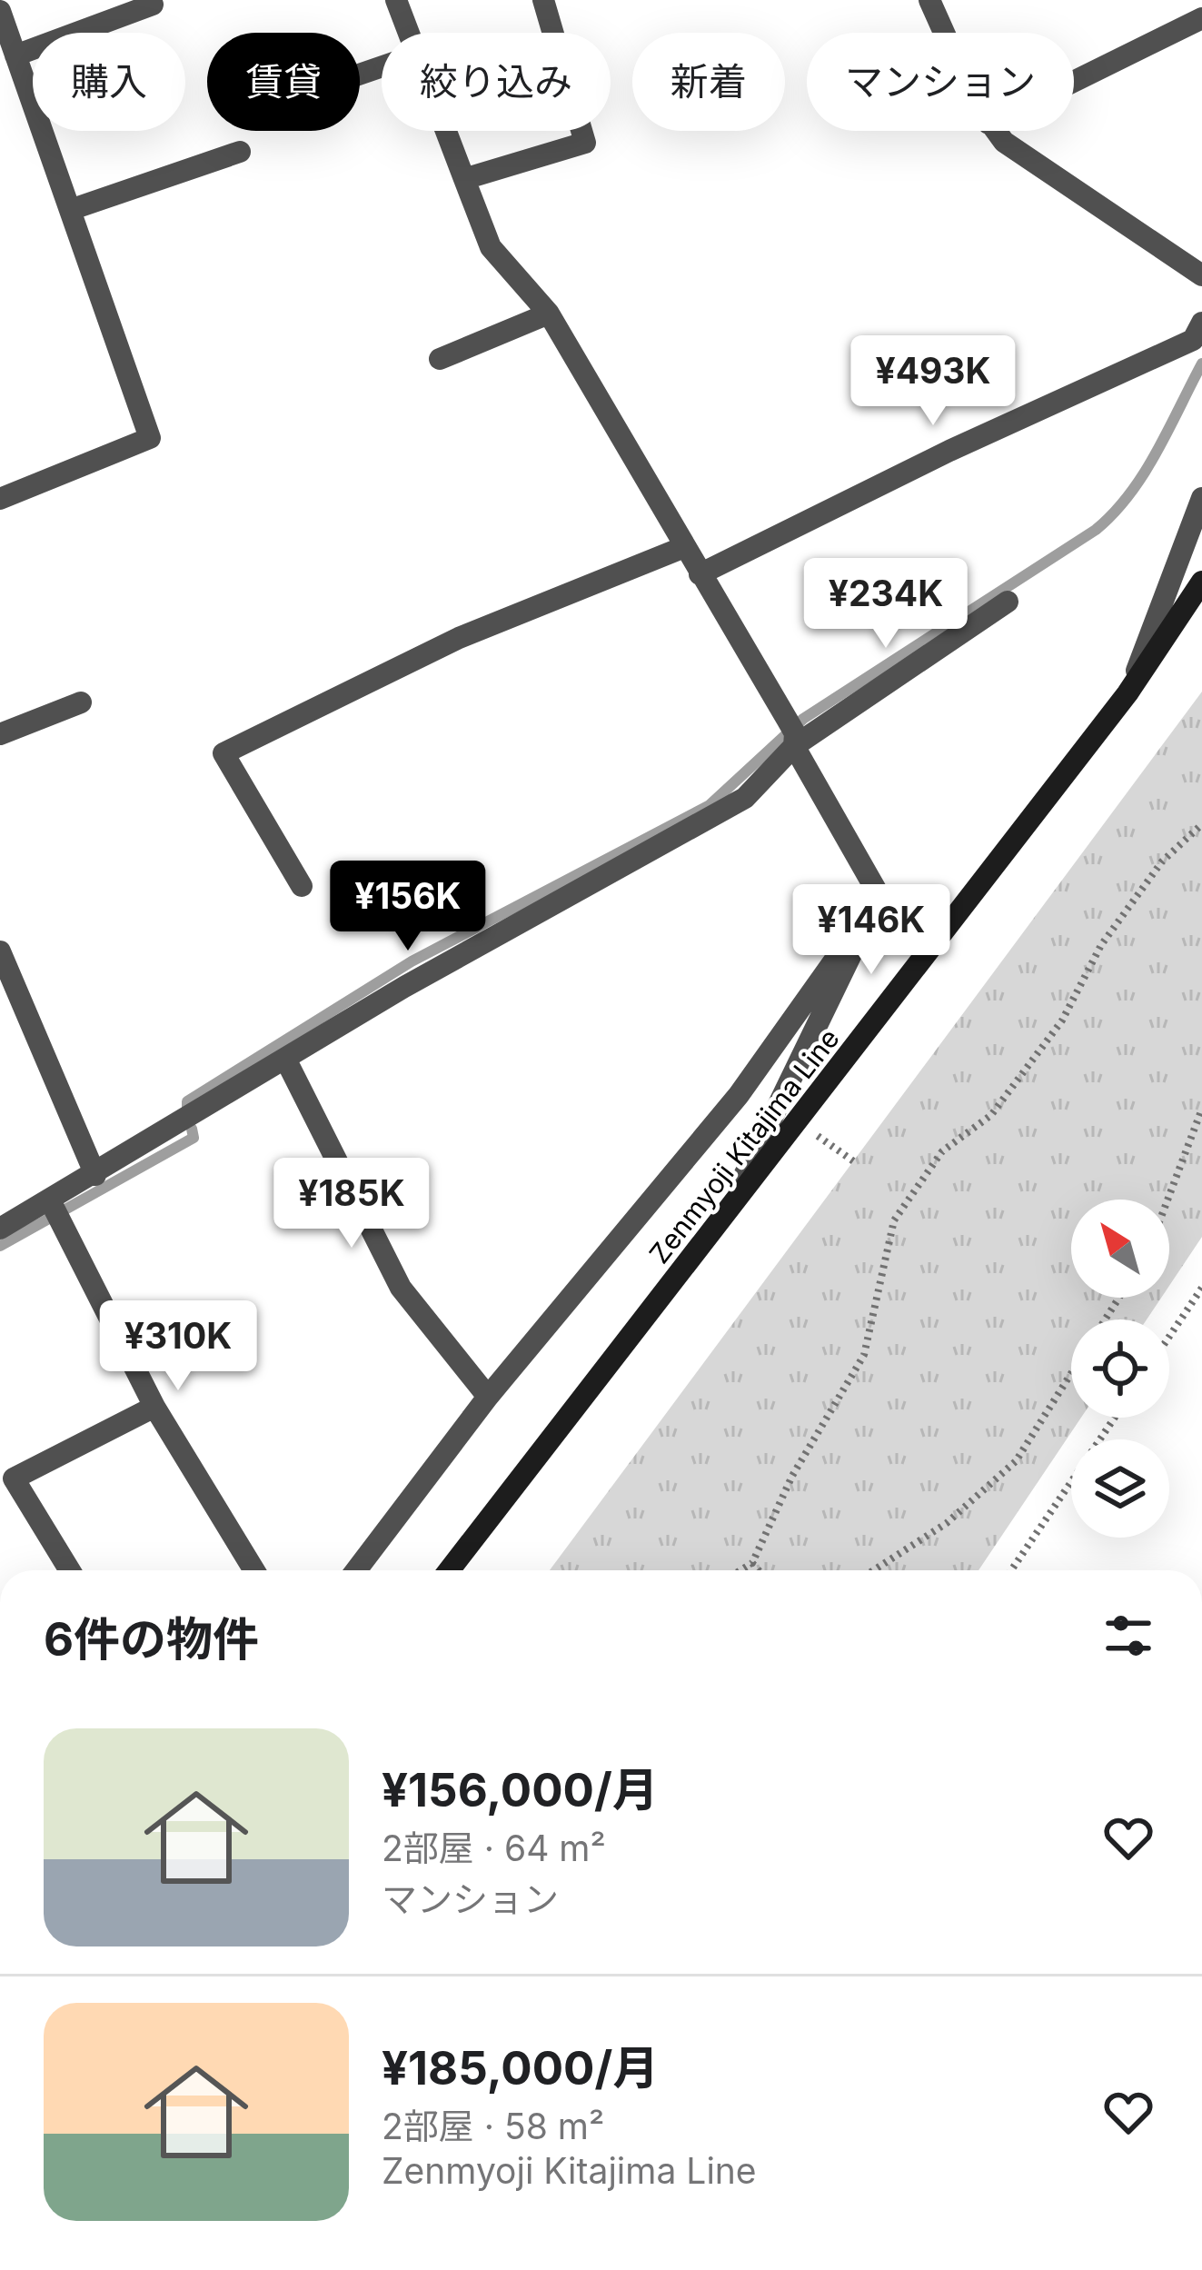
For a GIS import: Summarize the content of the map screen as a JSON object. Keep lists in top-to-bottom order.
{
  "streets": {
    "main road": ["Zenmyoji Kitajima Line"]
  },
  "north": "top left",
  "page": {
    "chip": [
      "購入",
      "賃貸",
      "絞り込み",
      "新着",
      "マンション"
    ],
    "price": [
      "¥493K",
      "¥234K",
      "¥156K",
      "¥146K",
      "¥185K",
      "¥310K"
    ],
    "heading": "6件の物件",
    "list": [
      {
        "name": "¥156,000/月",
        "note": "2部屋 · 64 m² · マンション"
      },
      {
        "name": "¥185,000/月",
        "note": "2部屋 · 58 m² · Zenmyoji Kitajima Line"
      }
    ]
  }
}
